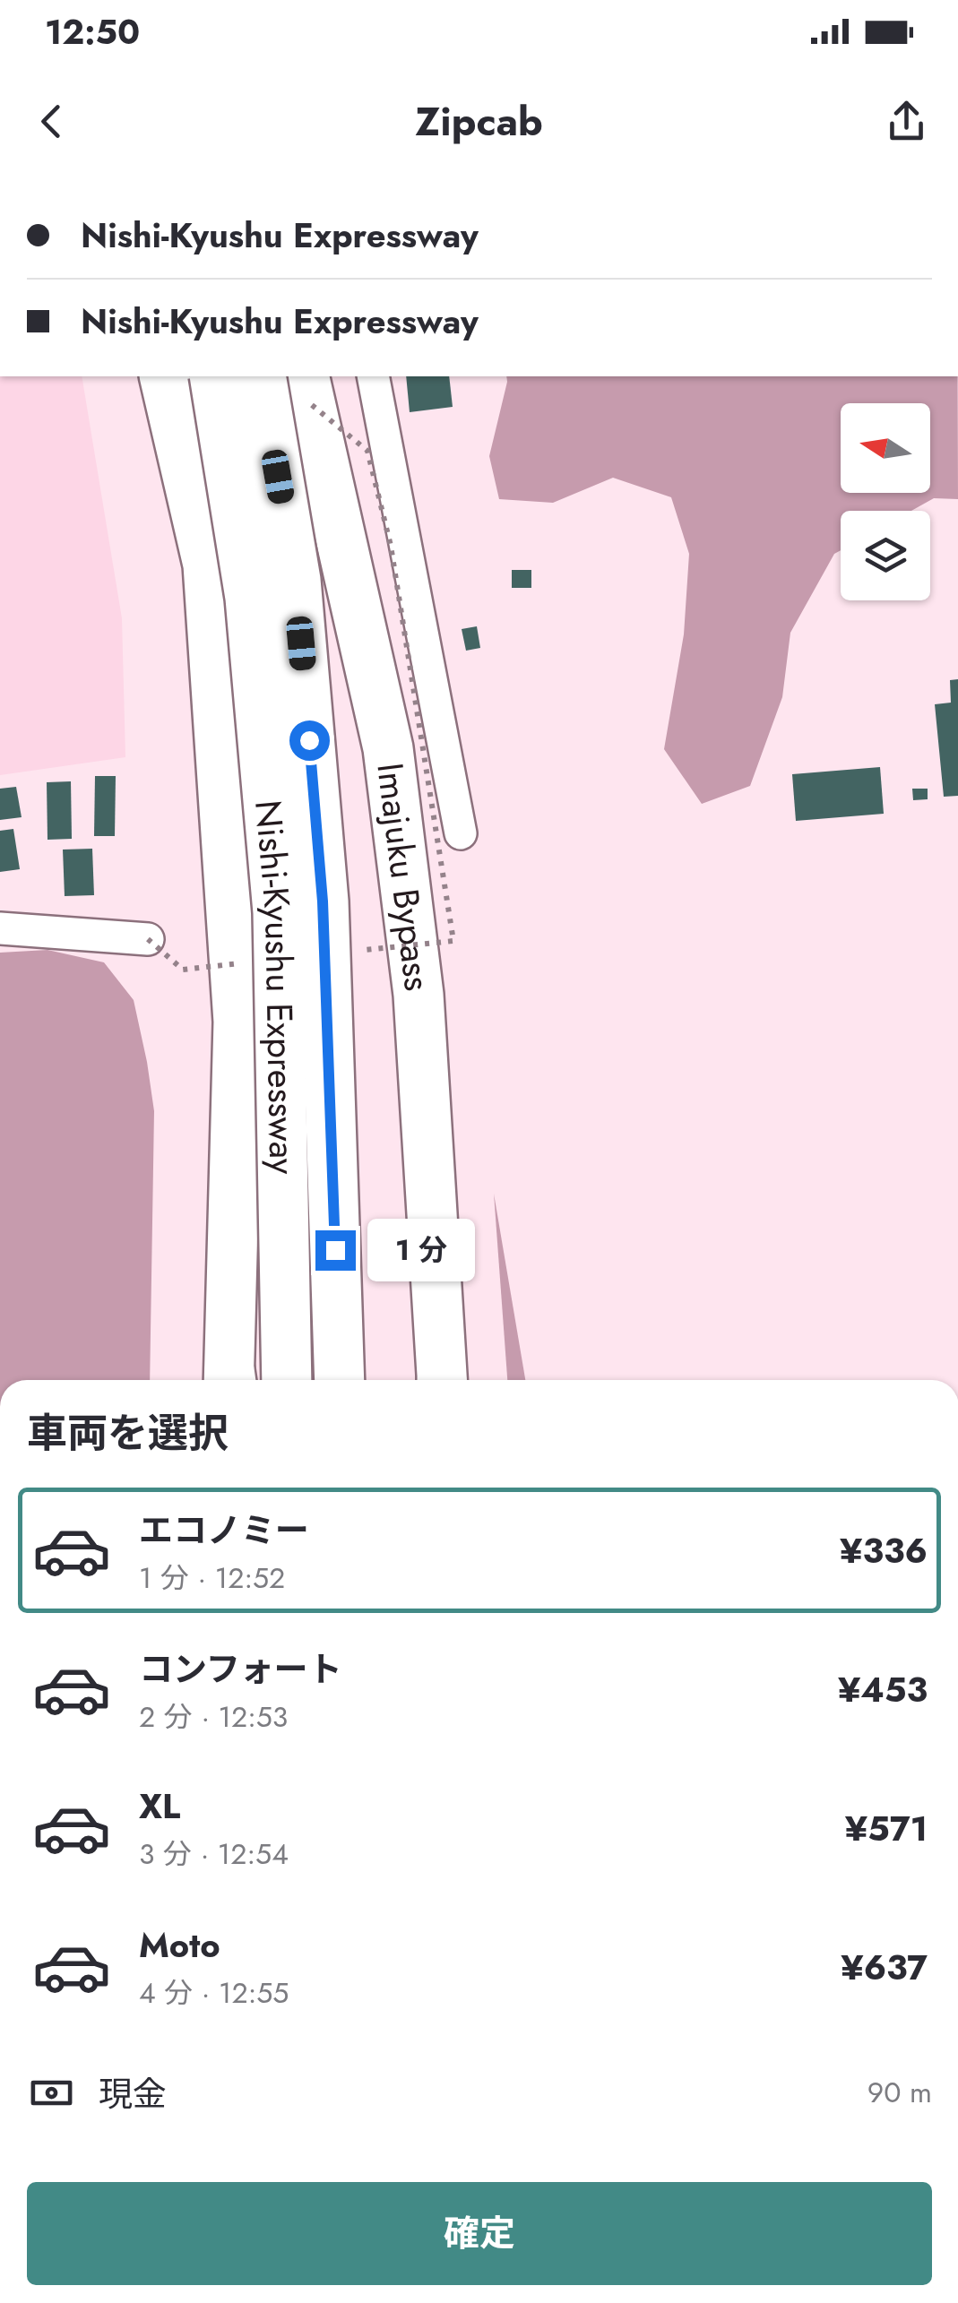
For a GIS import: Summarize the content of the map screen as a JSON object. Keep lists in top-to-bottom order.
{
  "streets": {
    "highway": ["Imajuku Bypass", "Nishi-Kyushu Expressway"]
  },
  "north": "left",
  "page": {
    "status": "12:50",
    "header": "Zipcab",
    "banner": ["Nishi-Kyushu Expressway", "Nishi-Kyushu Expressway"],
    "bubble": "1 分",
    "heading": "車両を選択",
    "list": [
      {
        "name": "エコノミー",
        "note": "1 分 · 12:52",
        "value": "¥336"
      },
      {
        "name": "コンフォート",
        "note": "2 分 · 12:53",
        "value": "¥453"
      },
      {
        "name": "XL",
        "note": "3 分 · 12:54",
        "value": "¥571"
      },
      {
        "name": "Moto",
        "note": "4 分 · 12:55",
        "value": "¥637"
      }
    ],
    "pay": ["現金", "90 m"],
    "buttons": "確定"
  }
}
